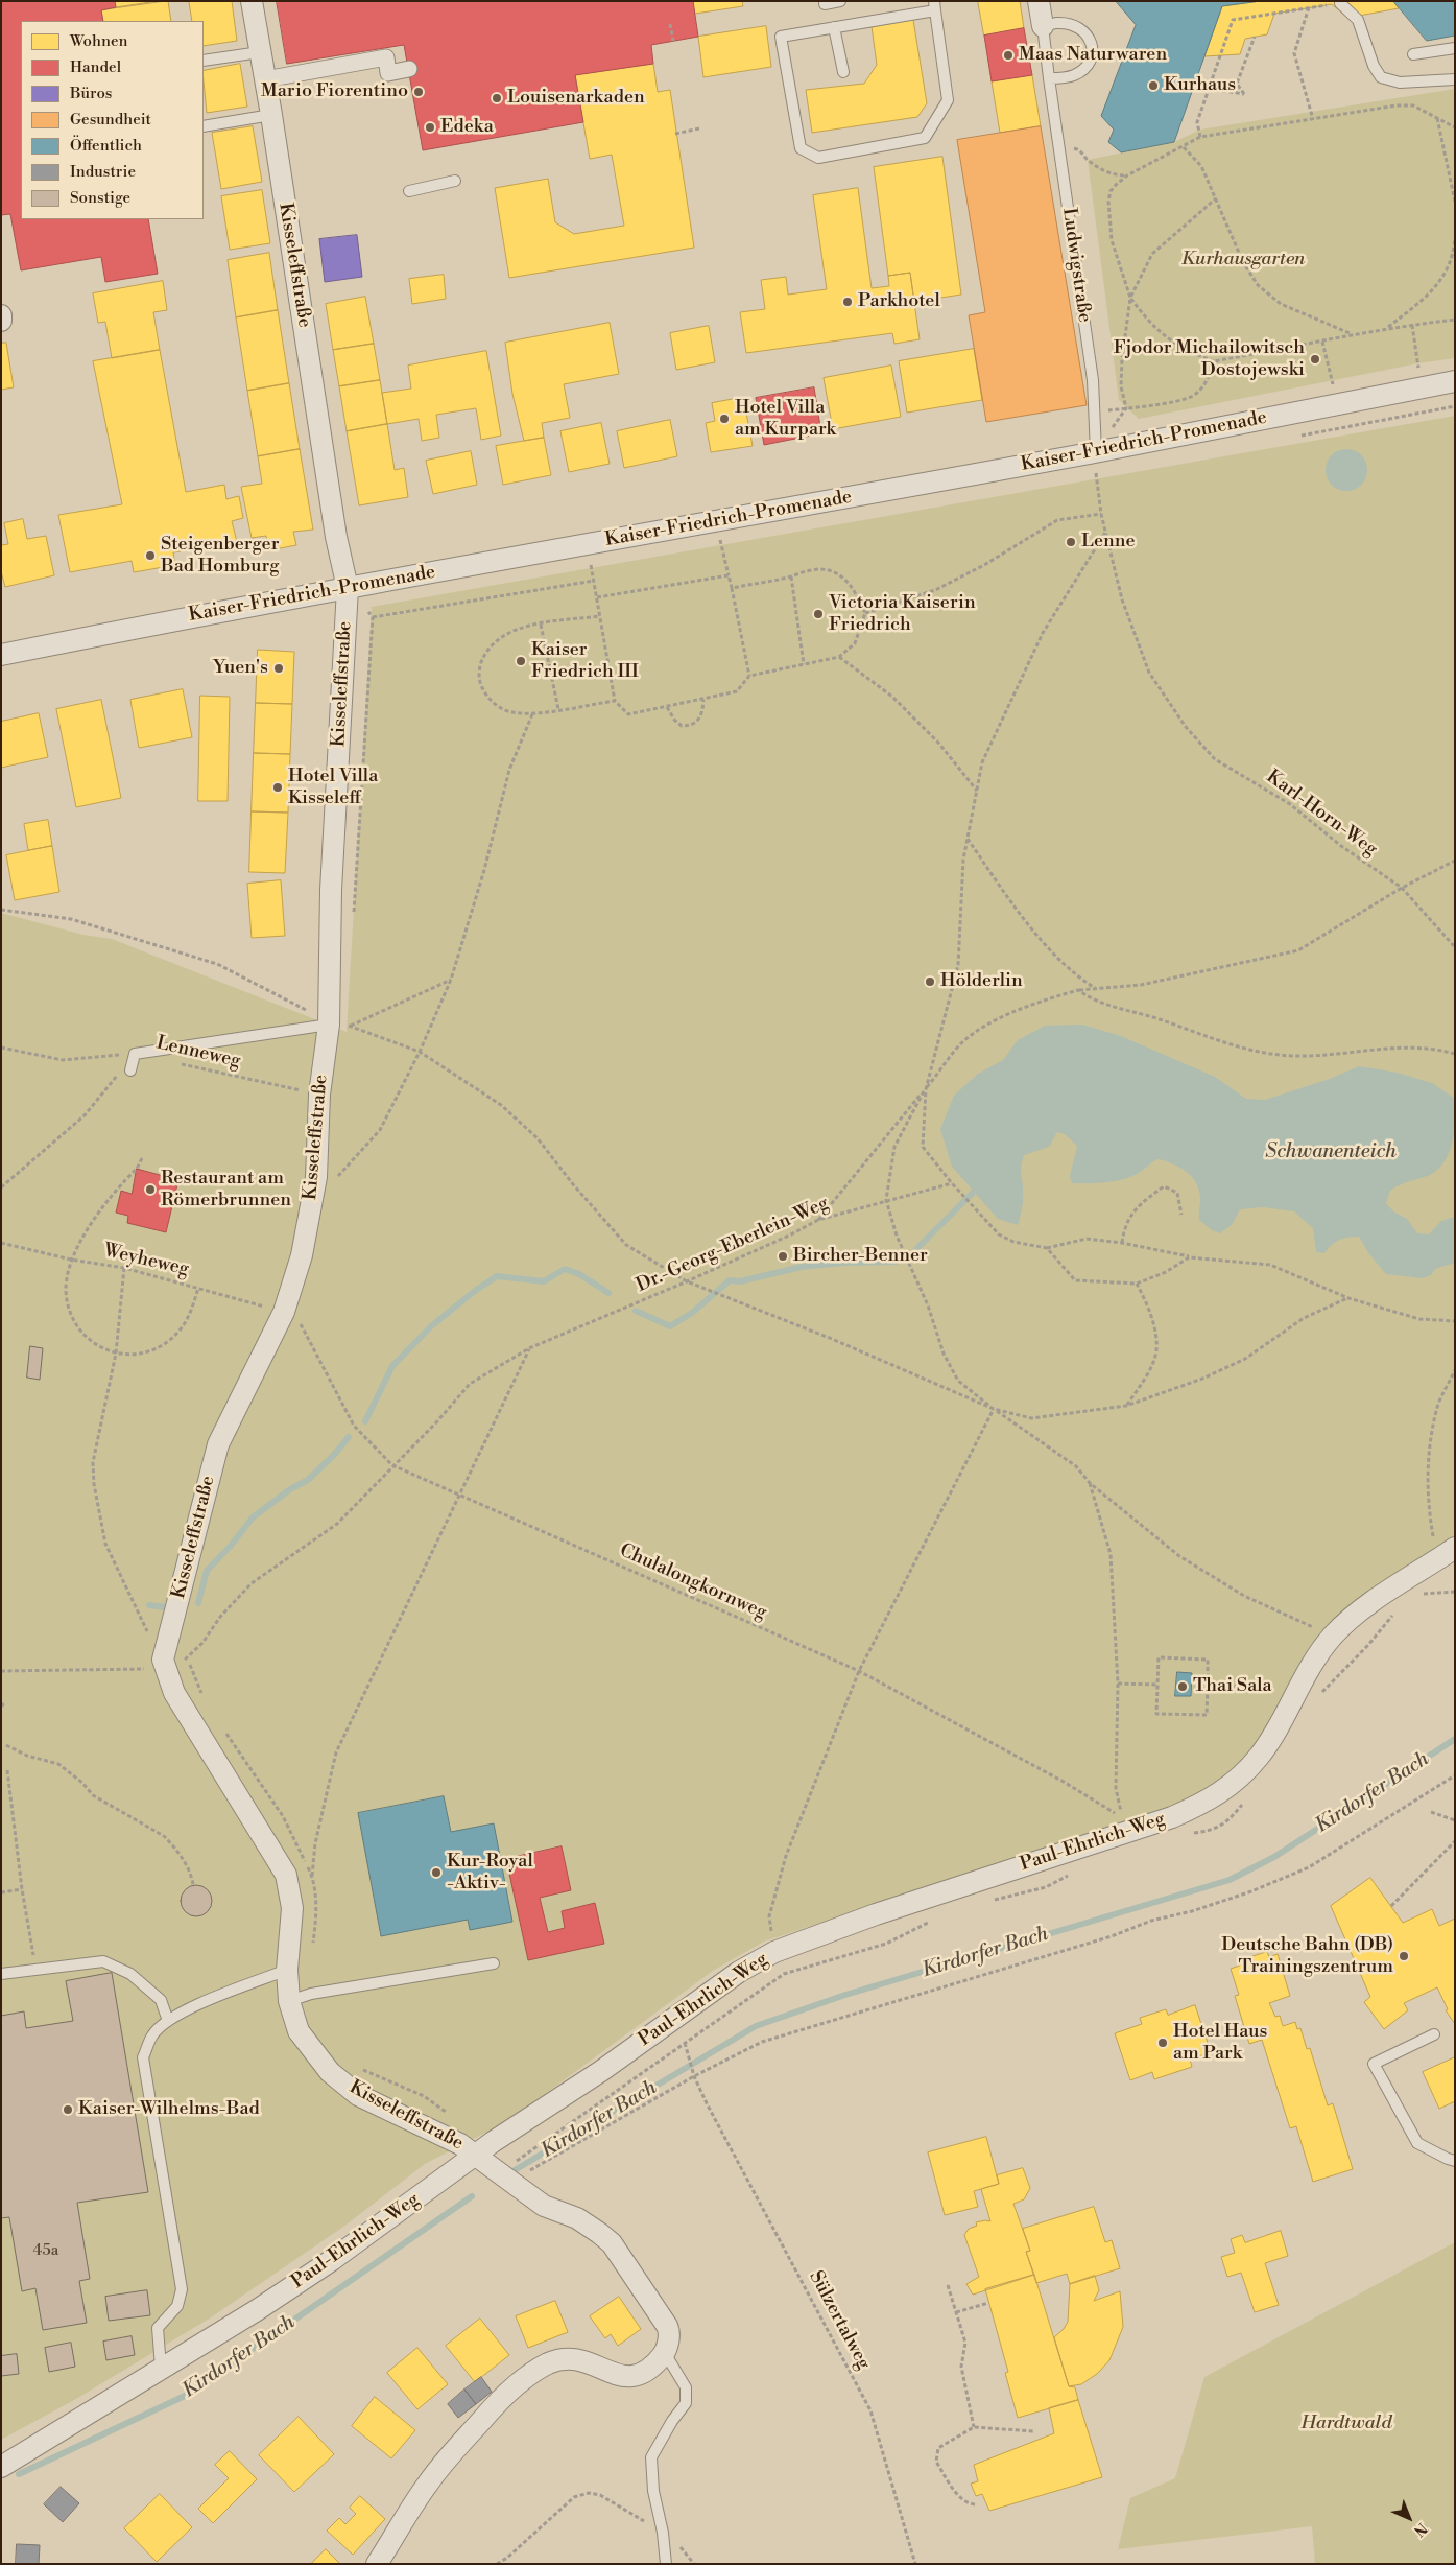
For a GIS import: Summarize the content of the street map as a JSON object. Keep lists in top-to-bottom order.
{
  "streets": {
    "street": [
      "Kisseleffstraße",
      "Ludwigstraße",
      "Kaiser-Friedrich-Promenade",
      "Paul-Ehrlich-Weg"
    ],
    "path": [
      "Karl-Horn-Weg",
      "Lenneweg",
      "Dr.-Georg-Eberlein-Weg",
      "Weyheweg",
      "Chulalongkornweg",
      "Sülzertalweg"
    ]
  },
  "crossings": [
    ["Kisseleffstraße", "Kaiser-Friedrich-Promenade"],
    ["Kisseleffstraße", "Lenneweg"],
    ["Kisseleffstraße", "Weyheweg"],
    ["Kisseleffstraße", "Chulalongkornweg"],
    ["Kisseleffstraße", "Paul-Ehrlich-Weg"],
    ["Kisseleffstraße", "Sülzertalweg"],
    ["Ludwigstraße", "Kaiser-Friedrich-Promenade"],
    ["Dr.-Georg-Eberlein-Weg", "Chulalongkornweg"],
    ["Weyheweg", "Chulalongkornweg"]
  ],
  "water": ["Schwanenteich", "Kirdorfer Bach"],
  "parks": ["Kurhausgarten", "Hardtwald"],
  "places": [
    "Maas Naturwaren",
    "Kurhaus",
    "Mario Fiorentino",
    "Louisenarkaden",
    "Edeka",
    "Parkhotel",
    "Fjodor Michailowitsch Dostojewski",
    "Hotel Villa am Kurpark",
    "Lenne",
    "Steigenberger Bad Homburg",
    "Victoria Kaiserin Friedrich",
    "Kaiser Friedrich III",
    "Yuen's",
    "Hotel Villa Kisseleff",
    "Hölderlin",
    "Restaurant am Römerbrunnen",
    "Bircher-Benner",
    "Thai Sala",
    "Kur-Royal -Aktiv-",
    "Deutsche Bahn (DB) Trainingszentrum",
    "Hotel Haus am Park",
    "Kaiser-Wilhelms-Bad"
  ],
  "house_numbers": ["45a"],
  "legend": [
    "Wohnen",
    "Handel",
    "Büros",
    "Gesundheit",
    "Öffentlich",
    "Industrie",
    "Sonstige"
  ],
  "north": "bottom right"
}
